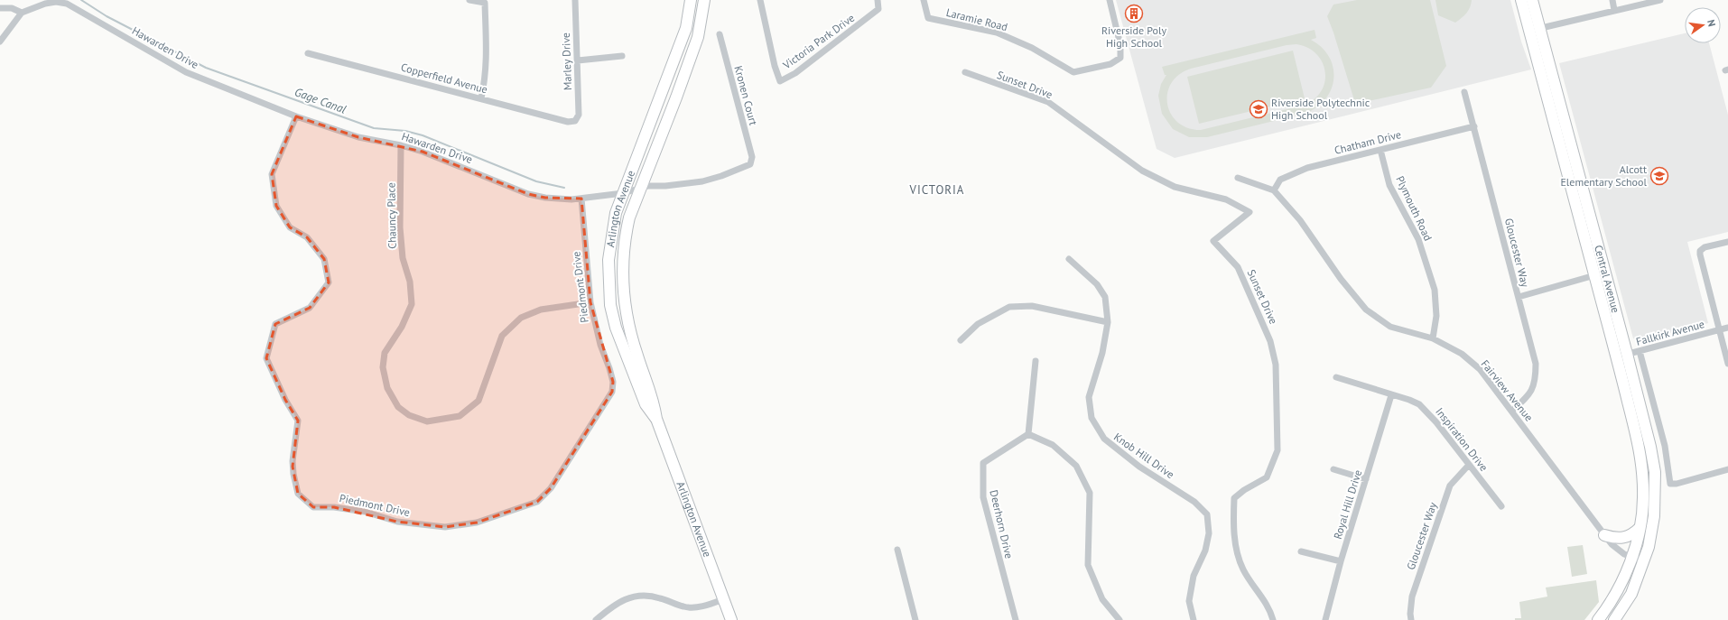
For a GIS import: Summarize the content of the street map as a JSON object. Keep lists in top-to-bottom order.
{
  "streets": {
    "main road": ["Arlington Avenue", "Central Avenue"],
    "street": [
      "Laramie Road",
      "Victoria Park Drive",
      "Hawarden Drive",
      "Marley Drive",
      "Copperfield Avenue",
      "Sunset Drive",
      "Kronen Court",
      "Chatham Drive",
      "Plymouth Road",
      "Chauncy Place",
      "Gloucester Way",
      "Piedmont Drive",
      "Fallkirk Avenue",
      "Fairview Avenue",
      "Inspiration Drive",
      "Knob Hill Drive",
      "Royal Hill Drive",
      "Deerhorn Drive"
    ]
  },
  "crossings": [
    ["Hawarden Drive", "Kronen Court"],
    ["Hawarden Drive", "Arlington Avenue"],
    ["Hawarden Drive", "Chauncy Place"],
    ["Hawarden Drive", "Piedmont Drive"],
    ["Marley Drive", "Copperfield Avenue"],
    ["Chatham Drive", "Plymouth Road"],
    ["Chatham Drive", "Gloucester Way"],
    ["Chatham Drive", "Fairview Avenue"],
    ["Plymouth Road", "Fairview Avenue"],
    ["Chauncy Place", "Piedmont Drive"],
    ["Gloucester Way", "Fairview Avenue"],
    ["Gloucester Way", "Inspiration Drive"],
    ["Central Avenue", "Fallkirk Avenue"],
    ["Central Avenue", "Fairview Avenue"],
    ["Inspiration Drive", "Royal Hill Drive"]
  ],
  "districts": ["VICTORIA"],
  "water": ["Gage Canal"],
  "places": {
    "building": ["Riverside Poly High School"],
    "school or university": ["Riverside Polytechnic High School", "Alcott Elementary School"]
  },
  "north": "right"
}
